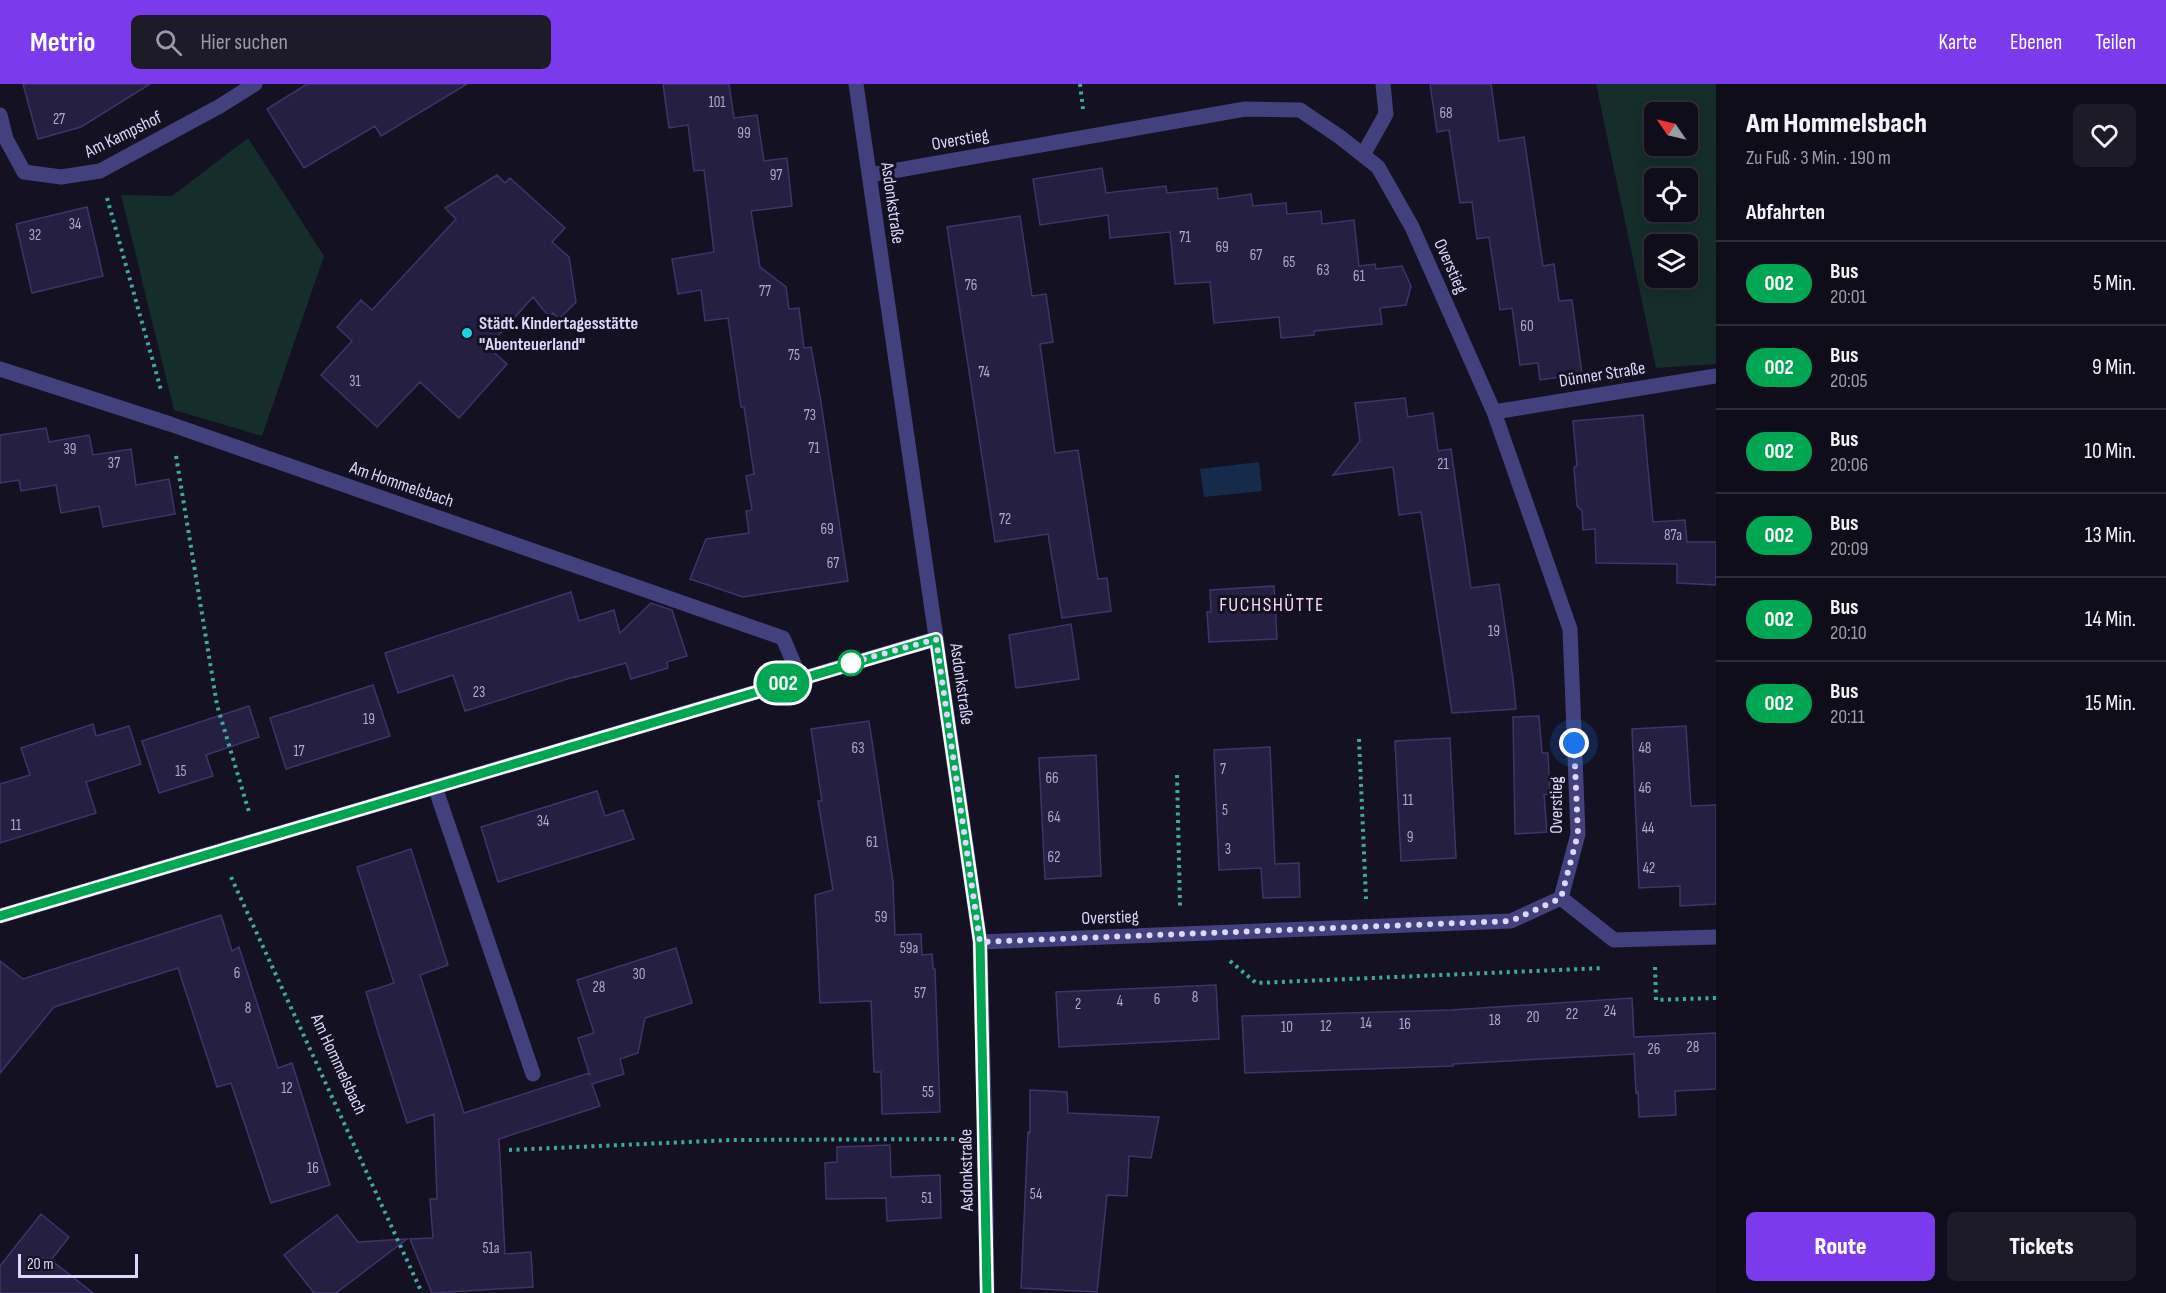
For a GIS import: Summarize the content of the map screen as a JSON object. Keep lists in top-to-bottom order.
{
  "streets": {
    "street": [
      "Am Kampshof",
      "Overstieg",
      "Asdonkstraße",
      "Dünner Straße",
      "Am Hommelsbach"
    ]
  },
  "crossings": [
    ["Overstieg", "Asdonkstraße"],
    ["Overstieg", "Dünner Straße"]
  ],
  "districts": ["FUCHSHÜTTE"],
  "places": ["Städt. Kindertagesstätte \"Abenteuerland\""],
  "lines": ["bus line 002"],
  "house_numbers": [
    "101",
    "68",
    "27",
    "99",
    "97",
    "34",
    "32",
    "71",
    "69",
    "67",
    "65",
    "63",
    "61",
    "76",
    "77",
    "60",
    "75",
    "74",
    "31",
    "73",
    "71",
    "39",
    "37",
    "21",
    "72",
    "69",
    "87a",
    "67",
    "19",
    "23",
    "19",
    "63",
    "48",
    "17",
    "7",
    "15",
    "66",
    "46",
    "11",
    "5",
    "64",
    "34",
    "11",
    "44",
    "9",
    "61",
    "3",
    "62",
    "42",
    "59",
    "59a",
    "6",
    "30",
    "28",
    "57",
    "8",
    "6",
    "4",
    "2",
    "8",
    "24",
    "22",
    "20",
    "18",
    "14",
    "16",
    "12",
    "10",
    "28",
    "26",
    "12",
    "55",
    "16",
    "54",
    "51",
    "51a"
  ],
  "scale_bar": "20 m",
  "north": "top left",
  "page": {
    "header": "Metrio",
    "search": "Hier suchen",
    "nav": ["Karte", "Ebenen", "Teilen"],
    "on_map": "002",
    "heading": [
      ["Am Hommelsbach", "Zu Fuß · 3 Min. · 190 m"],
      "Abfahrten"
    ],
    "list": [
      {
        "mark": "002",
        "name": "Bus",
        "note": "20:01",
        "value": "5 Min."
      },
      {
        "mark": "002",
        "name": "Bus",
        "note": "20:05",
        "value": "9 Min."
      },
      {
        "mark": "002",
        "name": "Bus",
        "note": "20:06",
        "value": "10 Min."
      },
      {
        "mark": "002",
        "name": "Bus",
        "note": "20:09",
        "value": "13 Min."
      },
      {
        "mark": "002",
        "name": "Bus",
        "note": "20:10",
        "value": "14 Min."
      },
      {
        "mark": "002",
        "name": "Bus",
        "note": "20:11",
        "value": "15 Min."
      }
    ],
    "buttons": ["Route", "Tickets"],
    "scale": "20 m"
  }
}
